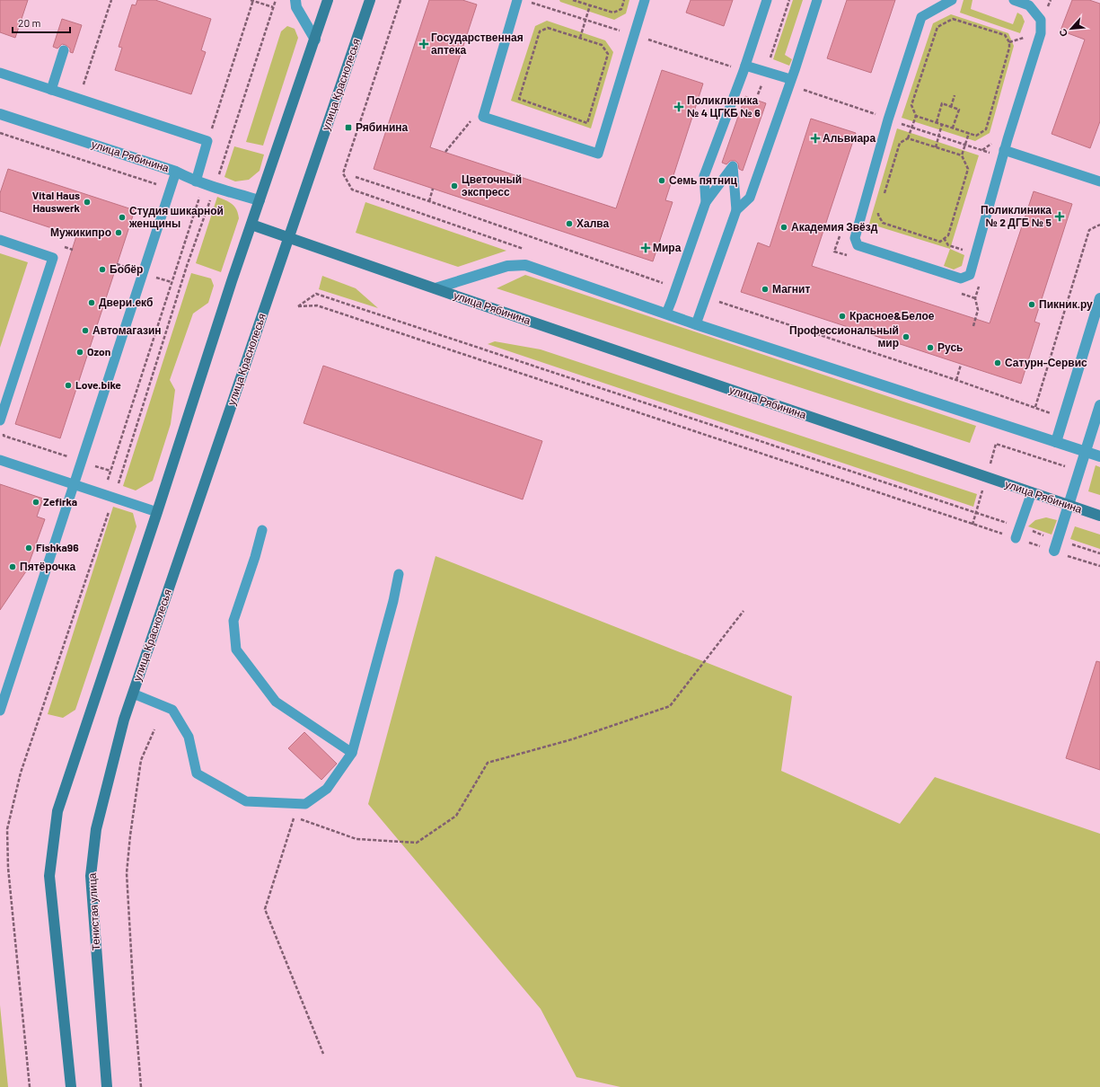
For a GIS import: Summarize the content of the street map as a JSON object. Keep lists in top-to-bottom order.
{
  "streets": {
    "main road": ["улица Краснолесья", "улица Рябинина", "Тенистая улица"]
  },
  "crossings": [
    ["улица Краснолесья", "улица Рябинина"],
    ["улица Краснолесья", "Тенистая улица"]
  ],
  "places": {
    "health": [
      "Государственная аптека",
      "Поликлиника № 4 ЦГКБ № 6",
      "Альвиара",
      "Поликлиника № 2 ДГБ № 5",
      "Мира"
    ],
    "transit": ["Рябинина"],
    "other": [
      "Семь пятниц",
      "Цветочный экспресс",
      "Vital Haus Hauswerk",
      "Студия шикарной женщины",
      "Халва",
      "Академия Звёзд",
      "Мужикипро",
      "Бобёр",
      "Магнит",
      "Двери.екб",
      "Пикник.ру",
      "Красное&Белое",
      "Автомагазин",
      "Профессиональный мир",
      "Русь",
      "Ozon",
      "Сатурн-Сервис",
      "Love.bike",
      "Zefirka",
      "Fishka96",
      "Пятёрочка"
    ]
  },
  "scale_bar": "20 m",
  "north": "bottom left"
}
